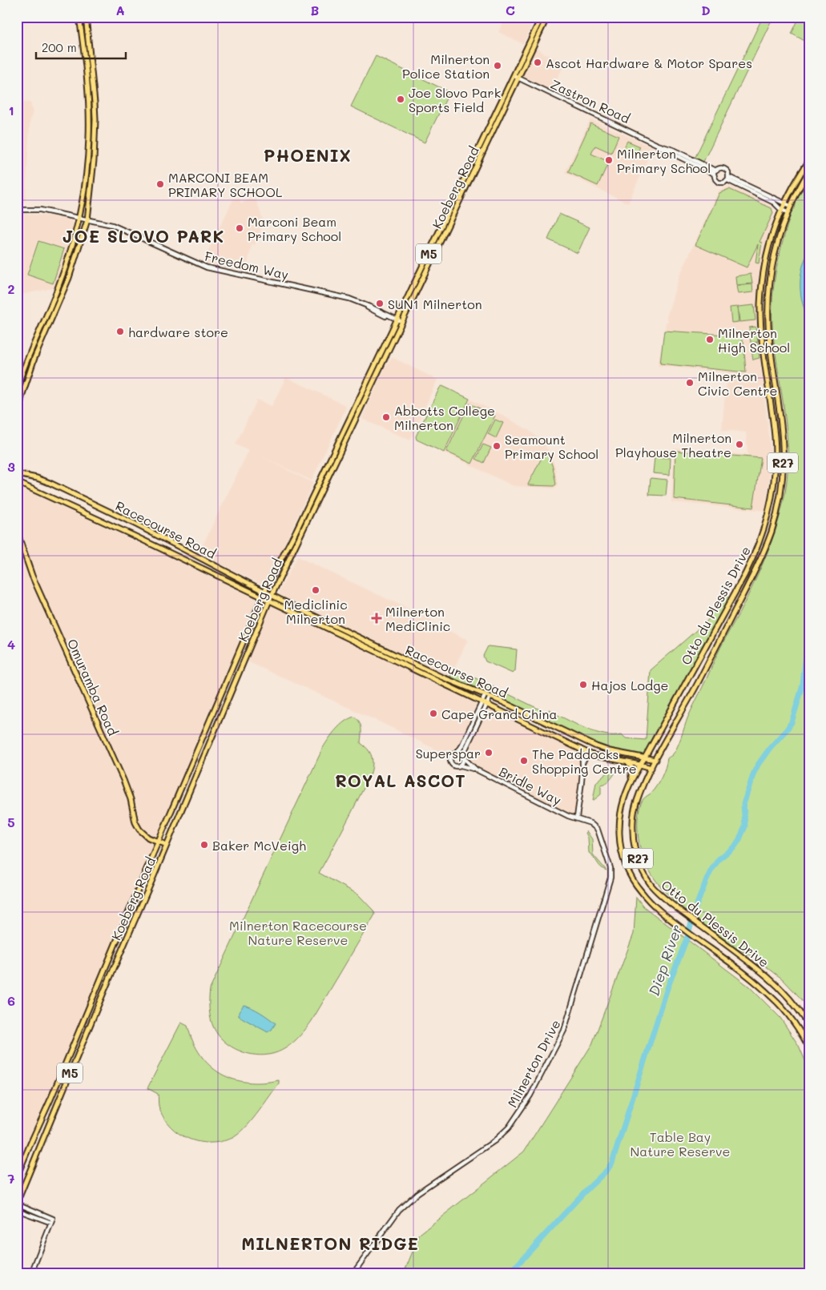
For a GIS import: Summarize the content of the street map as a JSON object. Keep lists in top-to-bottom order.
{
  "streets": {
    "main road": [
      "Koeberg Road",
      "M5",
      "R27",
      "Racecourse Road",
      "Otto du Plessis Drive",
      "Omuramba Road"
    ],
    "street": [
      "Zastron Road",
      "Freedom Way",
      "Bridle Way",
      "Milnerton Drive"
    ]
  },
  "crossings": [
    ["Zastron Road", "Koeberg Road"],
    ["Koeberg Road", "Freedom Way"],
    ["Koeberg Road", "Racecourse Road"],
    ["Koeberg Road", "Omuramba Road"],
    ["Racecourse Road", "Otto du Plessis Drive"],
    ["Bridle Way", "Milnerton Drive"]
  ],
  "districts": [
    "PHOENIX",
    "JOE SLOVO PARK",
    "ROYAL ASCOT",
    "MILNERTON RIDGE"
  ],
  "water": ["Diep River"],
  "parks": ["Milnerton Racecourse Nature Reserve", "Table Bay Nature Reserve"],
  "places": {
    "other": [
      "Ascot Hardware & Motor Spares",
      "Milnerton Police Station",
      "Joe Slovo Park Sports Field",
      "Milnerton Primary School",
      "MARCONI BEAM PRIMARY SCHOOL",
      "Marconi Beam Primary School",
      "SUN1 Milnerton",
      "hardware store",
      "Milnerton High School",
      "Milnerton Civic Centre",
      "Abbotts College Milnerton",
      "Milnerton Playhouse Theatre",
      "Seamount Primary School",
      "Mediclinic Milnerton",
      "Hajos Lodge",
      "Cape Grand China",
      "Superspar",
      "The Paddocks Shopping Centre",
      "Baker McVeigh"
    ],
    "health": ["Milnerton MediClinic"]
  },
  "scale_bar": "200 m",
  "grid": {
    "columns": [
      "A",
      "B",
      "C",
      "D"
    ],
    "rows": [
      "1",
      "2",
      "3",
      "4",
      "5",
      "6",
      "7"
    ]
  }
}
